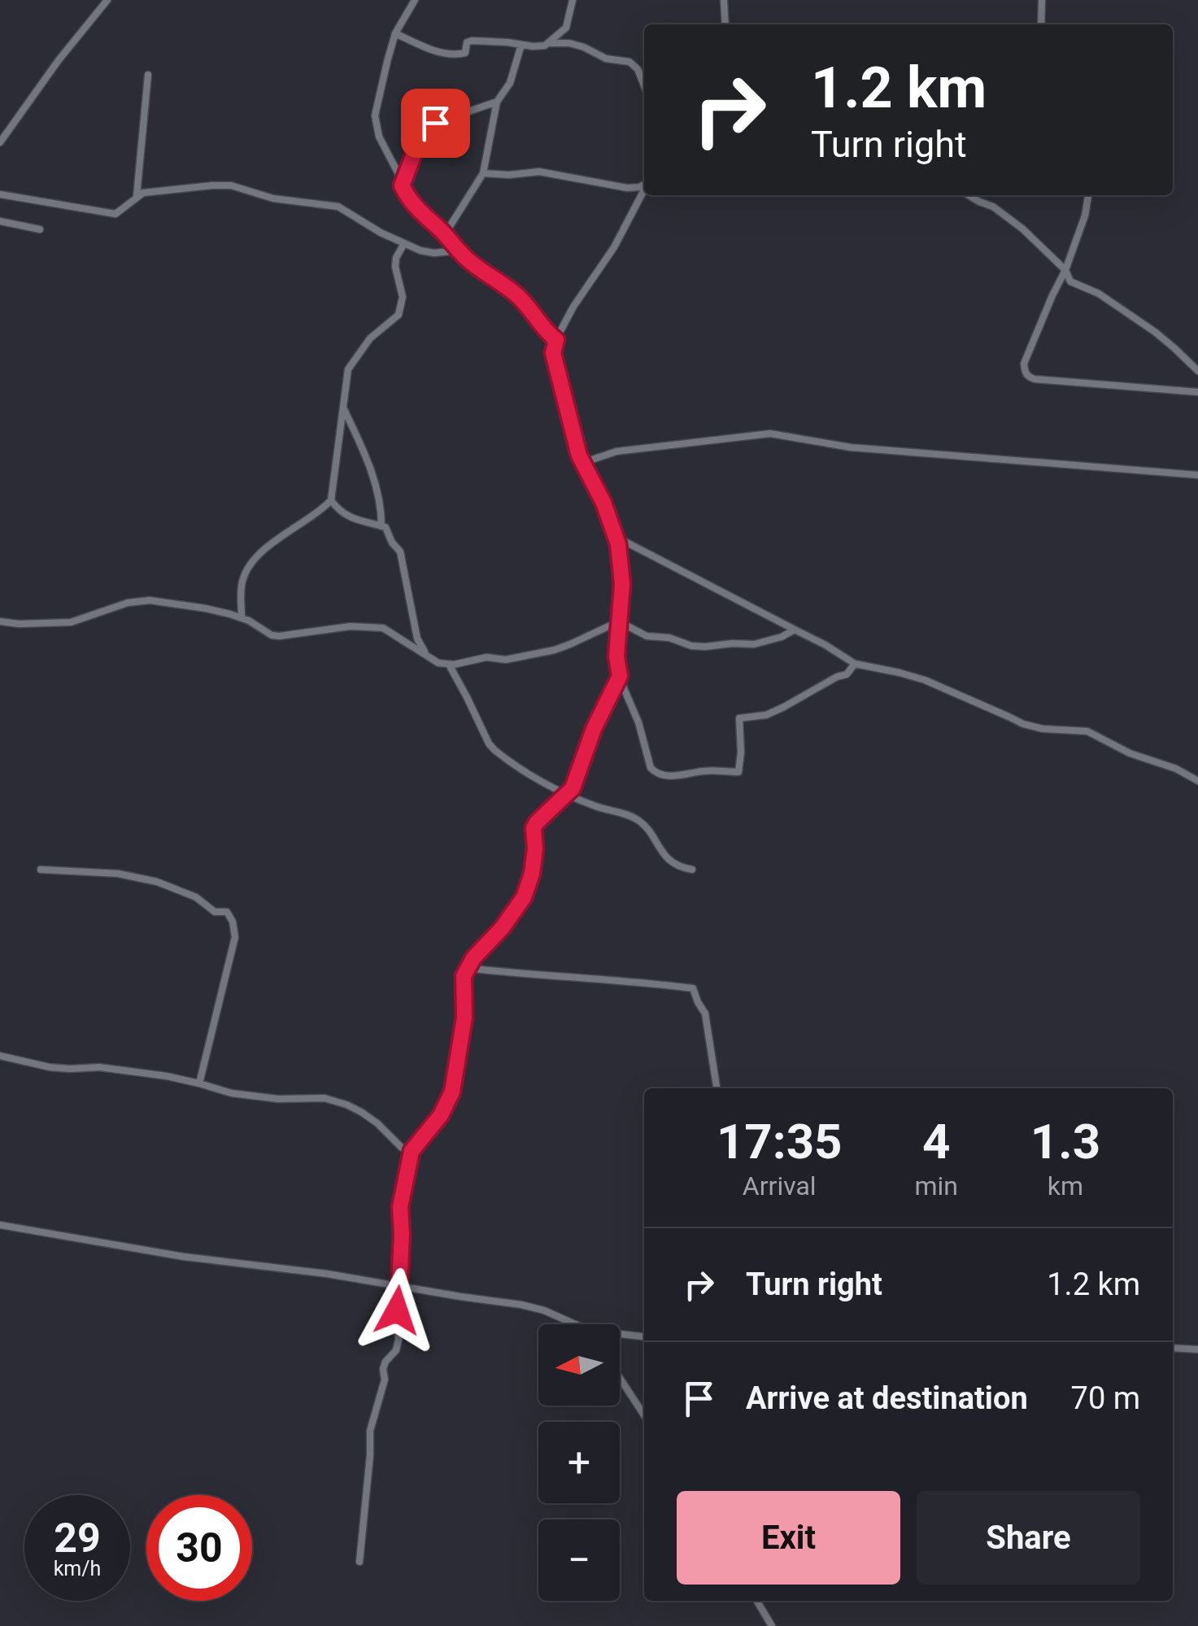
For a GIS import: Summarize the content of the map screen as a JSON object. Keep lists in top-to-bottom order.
{
  "north": "left",
  "page": {
    "turn": ["1.2 km", "Turn right"],
    "eta": [
      "17:35",
      "Arrival",
      "4",
      "min",
      "1.3",
      "km"
    ],
    "list": [
      {
        "name": "Turn right",
        "value": "1.2 km"
      },
      {
        "name": "Arrive at destination",
        "value": "70 m"
      }
    ],
    "map_buttons": ["+", "−"],
    "buttons": ["Exit", "Share"],
    "speed": "29 km/h",
    "limit": "30"
  }
}
